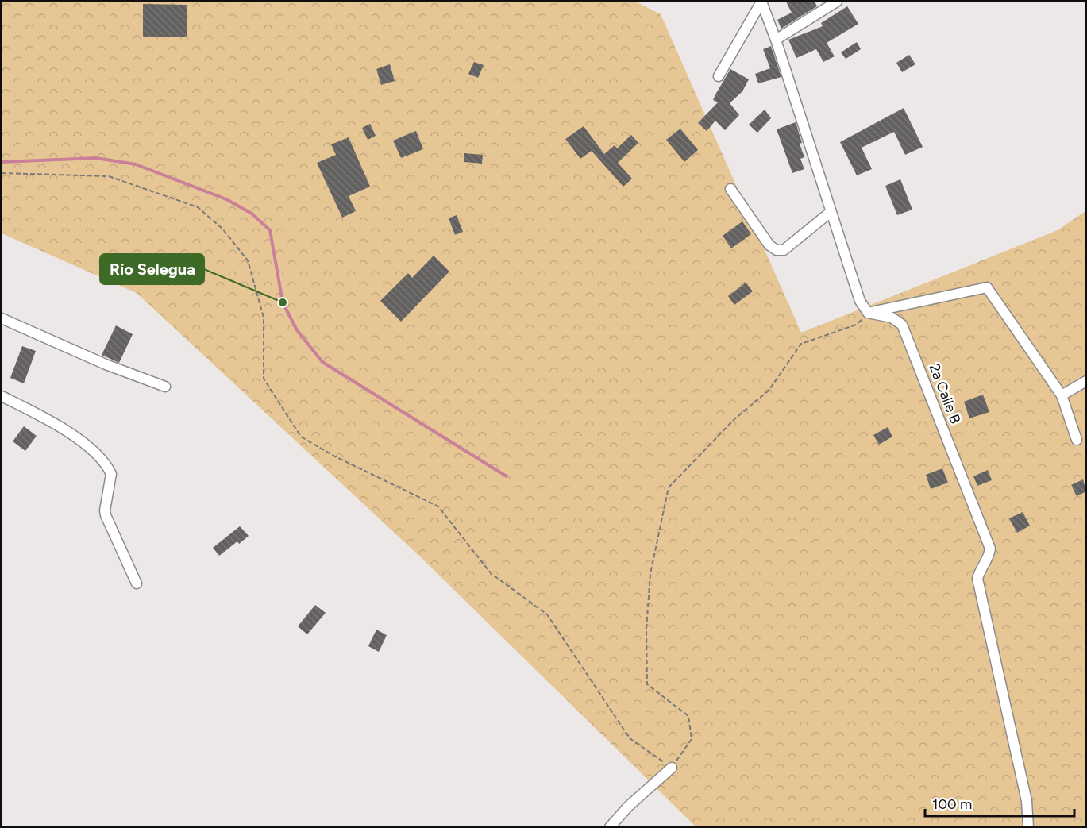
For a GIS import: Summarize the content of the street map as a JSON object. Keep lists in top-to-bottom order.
{
  "streets": {
    "street": ["2a Calle B"]
  },
  "places": ["Río Selegua"],
  "scale_bar": "100 m"
}
